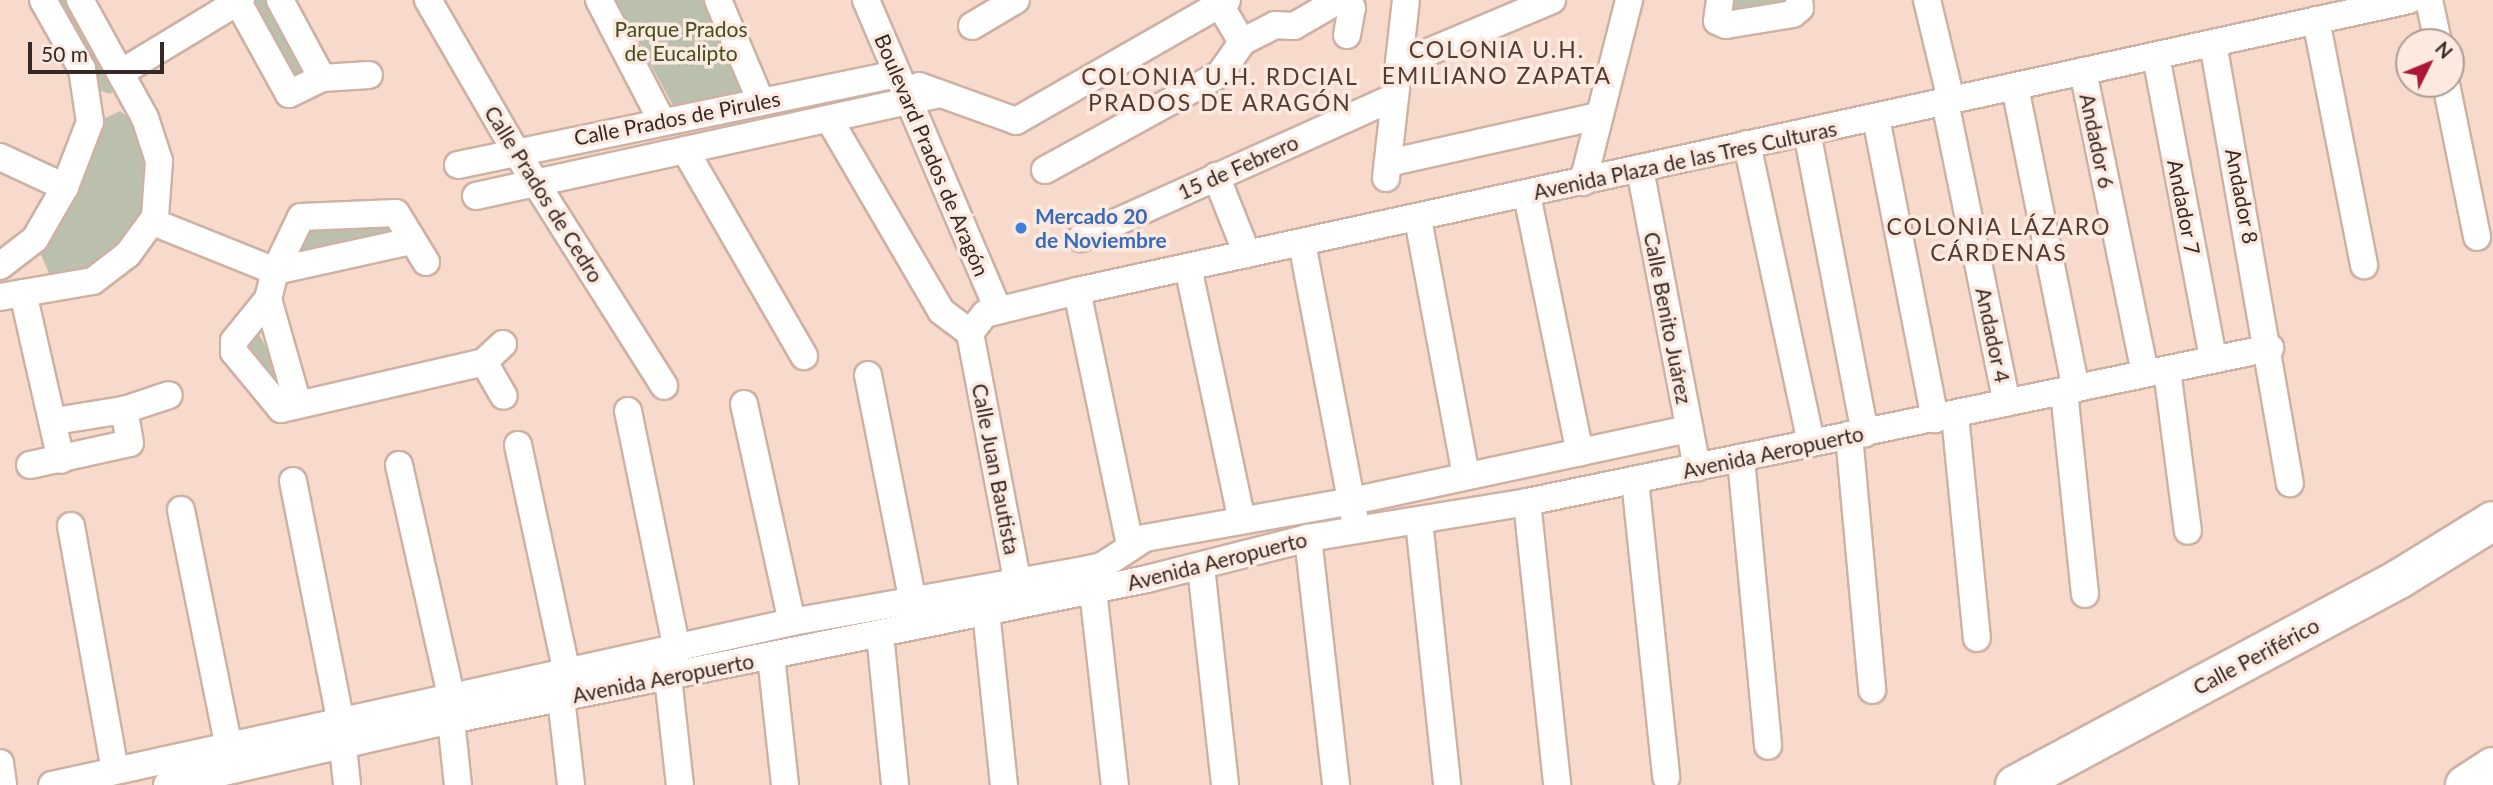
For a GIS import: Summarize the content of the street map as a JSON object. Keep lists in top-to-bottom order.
{
  "streets": {
    "highway": ["Calle Periférico"],
    "street": [
      "Calle Prados de Pirules",
      "Andador 6",
      "Boulevard Prados de Aragón",
      "Avenida Plaza de las Tres Culturas",
      "15 de Febrero",
      "Calle Prados de Cedro",
      "Andador 8",
      "Andador 7",
      "Calle Benito Juárez",
      "Andador 4",
      "Avenida Aeropuerto",
      "Calle Juan Bautista"
    ]
  },
  "crossings": [
    ["Calle Prados de Pirules", "Boulevard Prados de Aragón"],
    ["Calle Prados de Pirules", "Calle Prados de Cedro"],
    ["Andador 6", "Avenida Plaza de las Tres Culturas"],
    ["Andador 6", "Avenida Aeropuerto"],
    ["Boulevard Prados de Aragón", "Avenida Plaza de las Tres Culturas"],
    ["Avenida Plaza de las Tres Culturas", "Andador 8"],
    ["Avenida Plaza de las Tres Culturas", "Andador 7"],
    ["Avenida Plaza de las Tres Culturas", "Calle Benito Juárez"],
    ["Avenida Plaza de las Tres Culturas", "Andador 4"],
    ["Avenida Plaza de las Tres Culturas", "Calle Juan Bautista"],
    ["Andador 8", "Avenida Aeropuerto"],
    ["Andador 7", "Avenida Aeropuerto"],
    ["Calle Benito Juárez", "Avenida Aeropuerto"],
    ["Andador 4", "Avenida Aeropuerto"],
    ["Avenida Aeropuerto", "Calle Juan Bautista"]
  ],
  "districts": ["COLONIA U.H. EMILIANO ZAPATA", "COLONIA U.H. RDCIAL PRADOS DE ARAGÓN", "COLONIA LÁZARO CÁRDENAS"],
  "parks": ["Parque Prados de Eucalipto"],
  "places": ["Mercado 20 de Noviembre"],
  "scale_bar": "50 m",
  "north": "top right"
}
